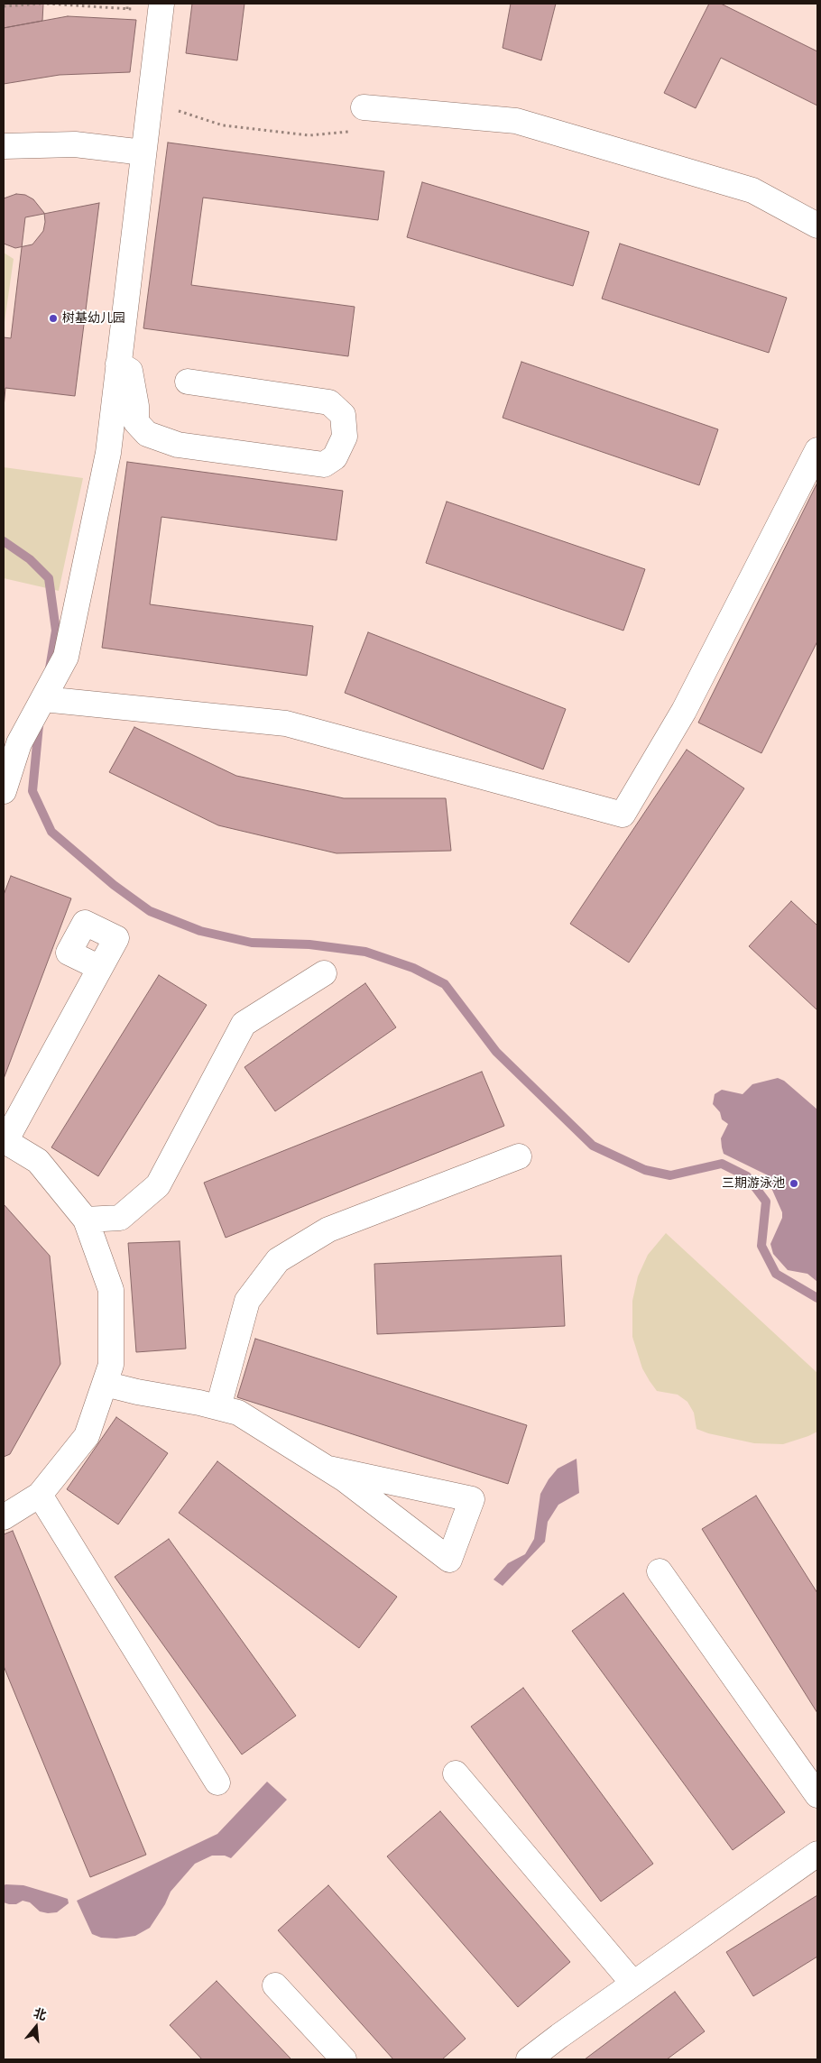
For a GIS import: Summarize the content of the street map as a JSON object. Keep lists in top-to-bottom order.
{
  "places": ["树基幼儿园", "三期游泳池"],
  "north": "top"
}
